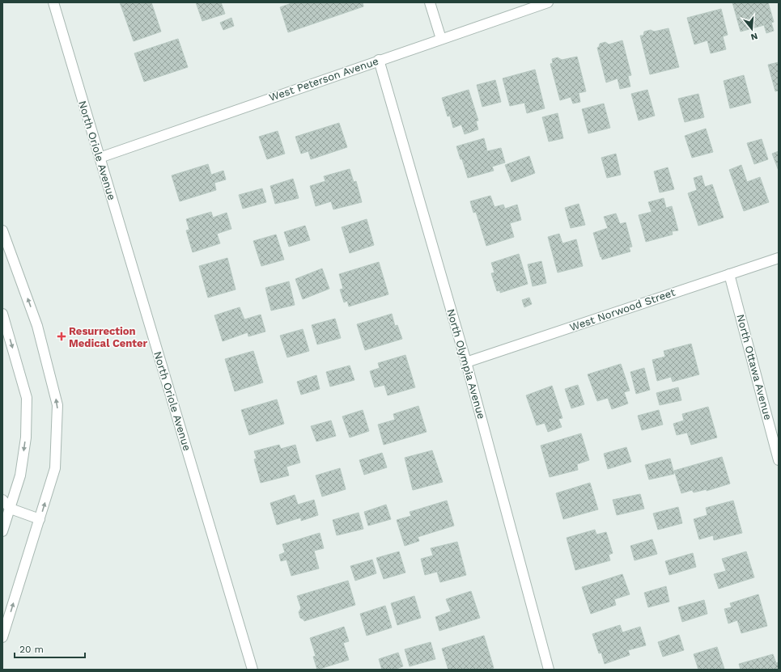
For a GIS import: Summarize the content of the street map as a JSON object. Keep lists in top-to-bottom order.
{
  "streets": {
    "street": [
      "West Peterson Avenue",
      "North Oriole Avenue",
      "West Norwood Street",
      "North Olympia Avenue",
      "North Ottawa Avenue"
    ]
  },
  "crossings": [
    ["West Peterson Avenue", "North Oriole Avenue"],
    ["West Peterson Avenue", "North Olympia Avenue"],
    ["West Norwood Street", "North Olympia Avenue"],
    ["West Norwood Street", "North Ottawa Avenue"]
  ],
  "places": {
    "health": ["Resurrection Medical Center"]
  },
  "scale_bar": "20 m",
  "north": "bottom"
}
